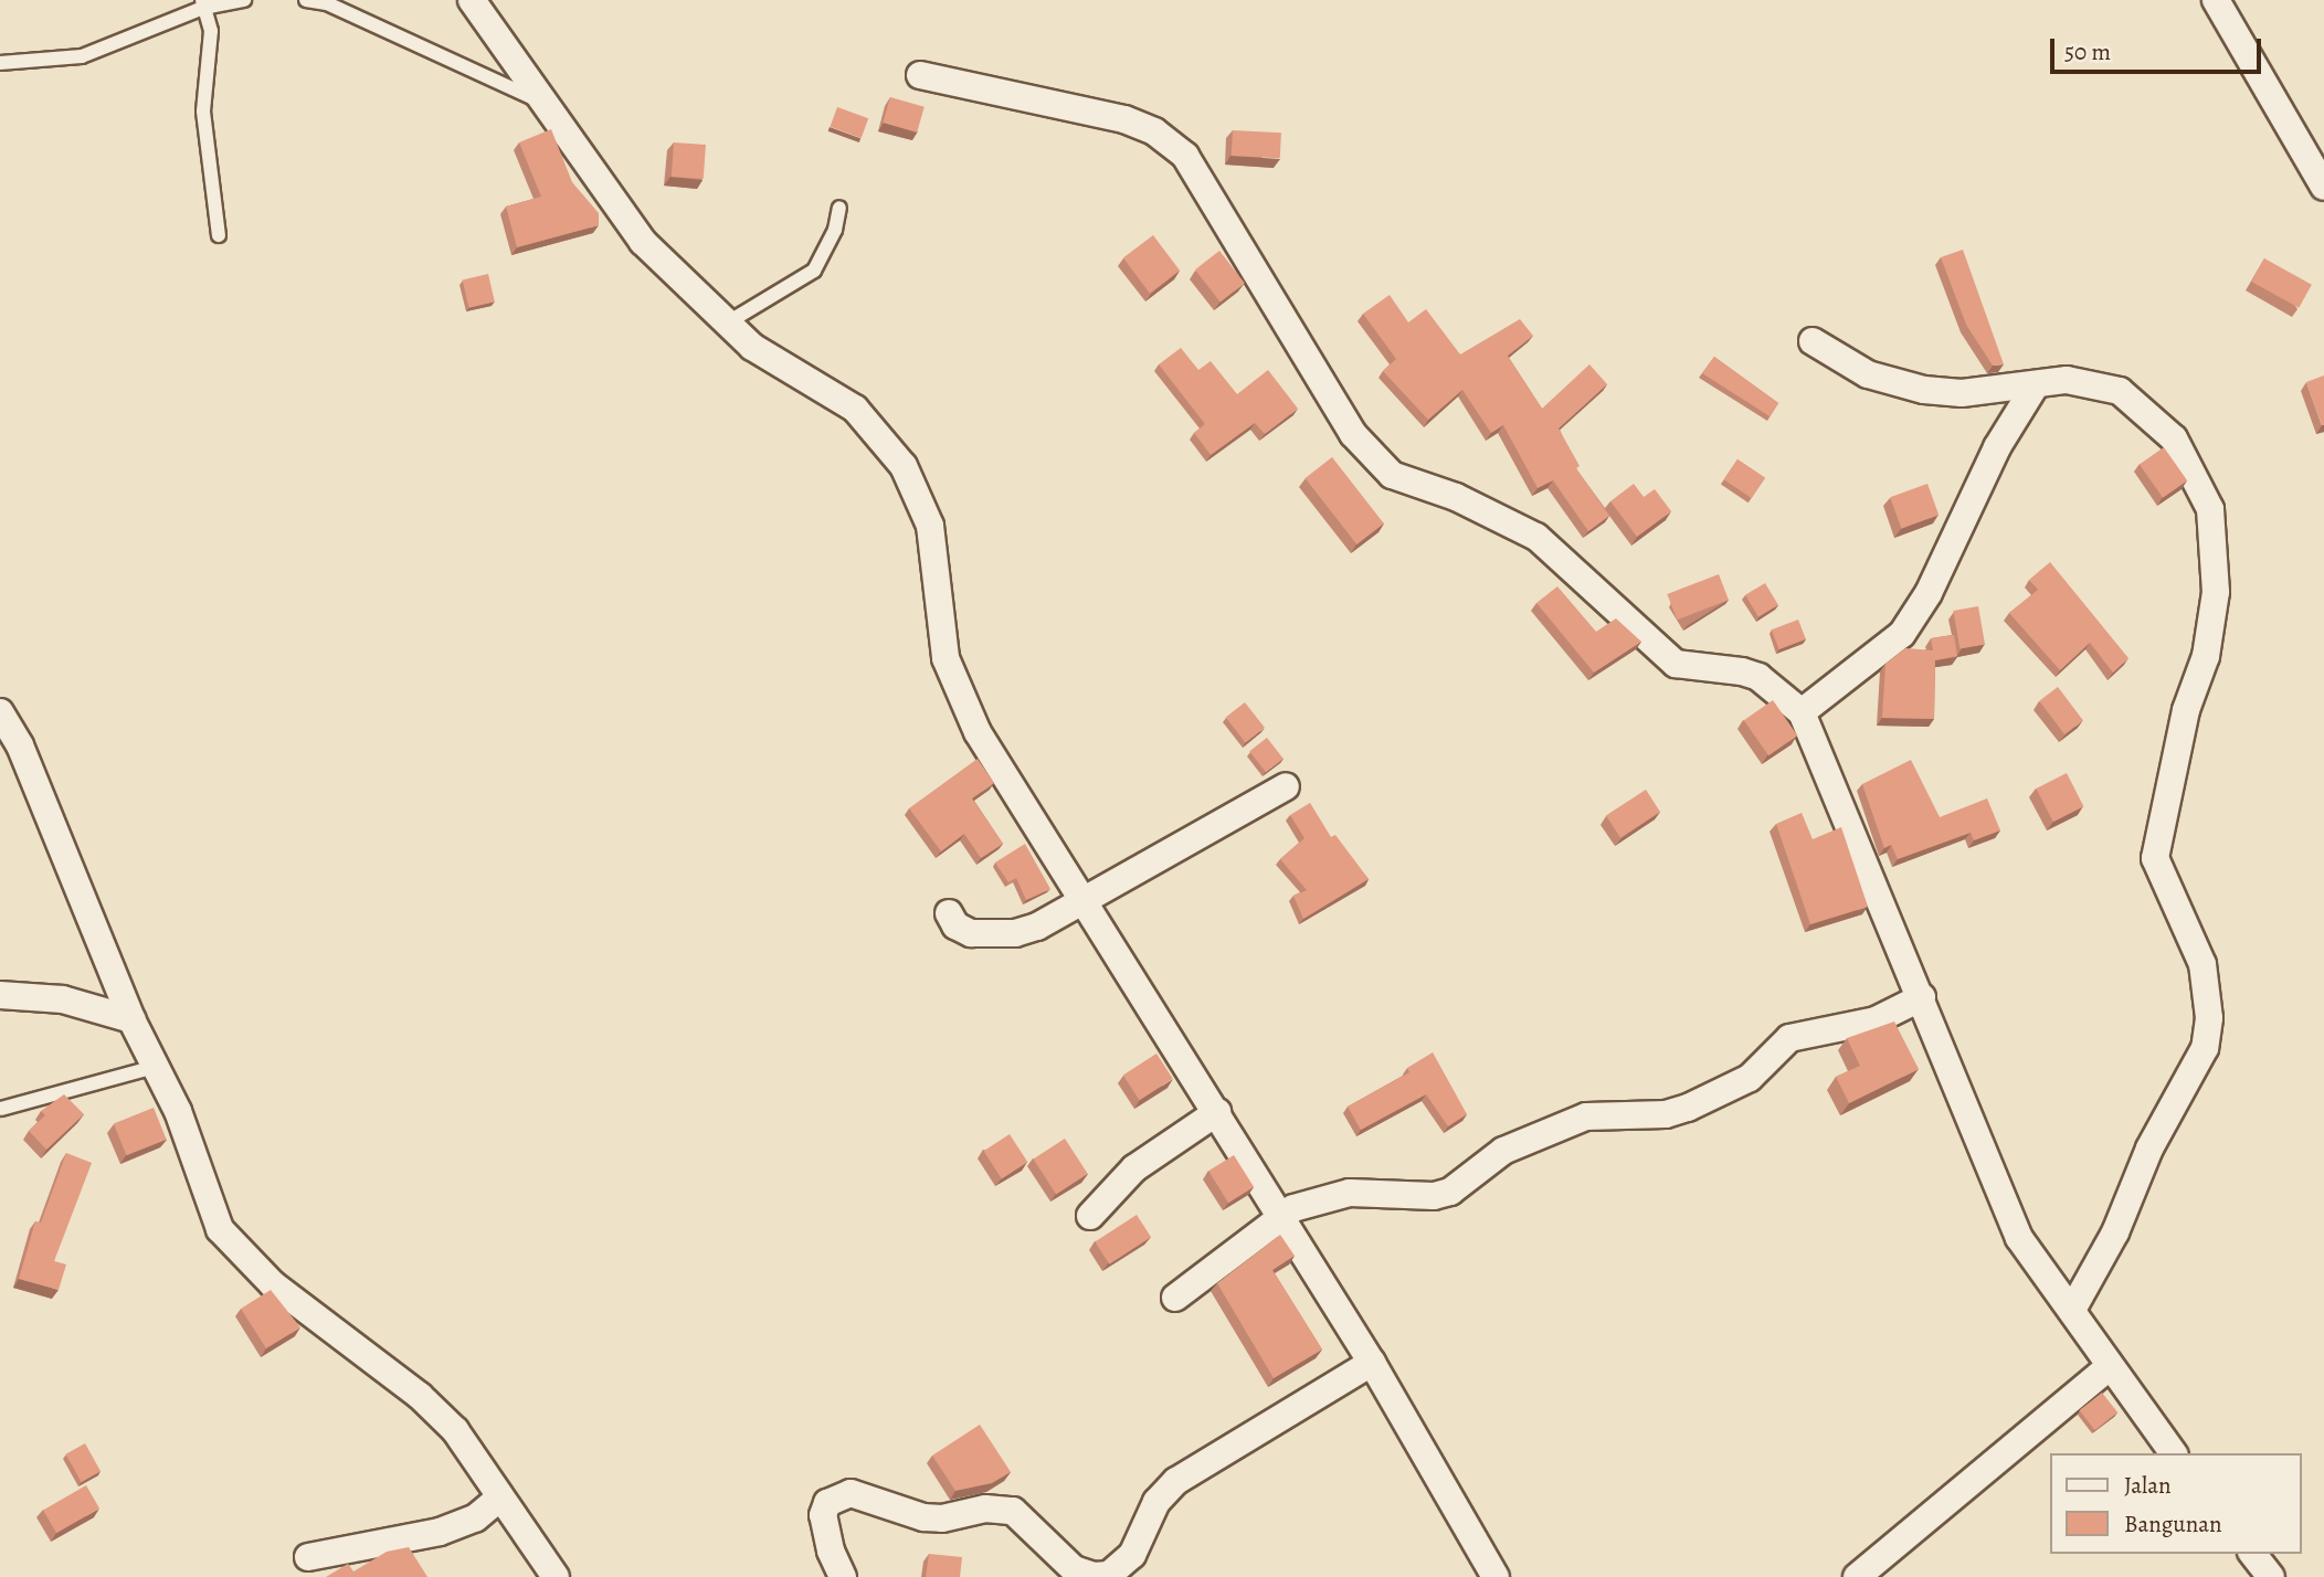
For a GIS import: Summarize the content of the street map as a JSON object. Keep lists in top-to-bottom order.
{
  "legend": ["Jalan", "Bangunan"],
  "scale_bar": "50 m"
}
